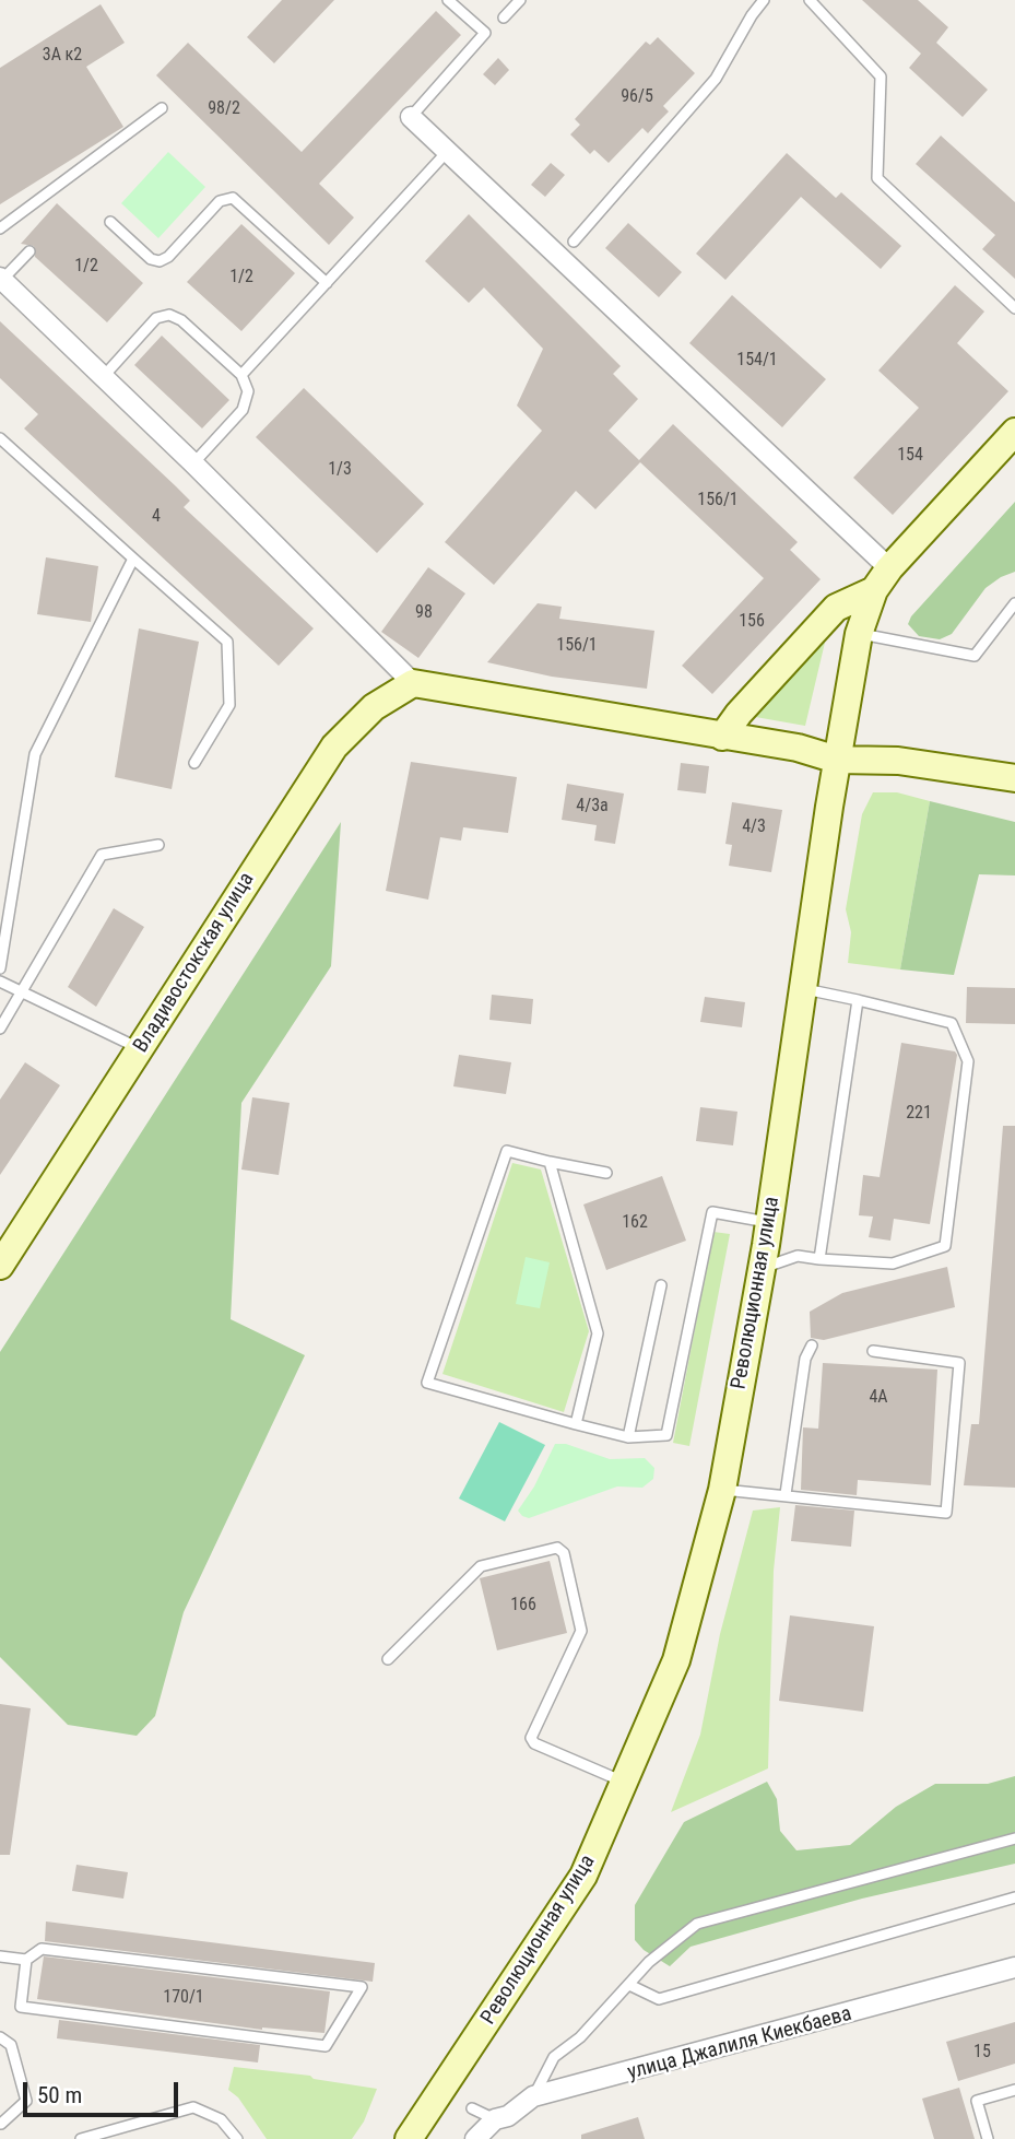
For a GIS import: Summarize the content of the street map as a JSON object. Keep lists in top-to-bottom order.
{
  "streets": {
    "main road": ["Владивостокская улица", "Революционная улица"],
    "street": ["улица Джалиля Киекбаева"]
  },
  "house_numbers": [
    "3А к2",
    "96/5",
    "98/2",
    "1/2",
    "1/2",
    "154/1",
    "154",
    "1/3",
    "156/1",
    "4",
    "98",
    "156",
    "156/1",
    "4/3а",
    "4/3",
    "221",
    "162",
    "4А",
    "166",
    "170/1",
    "15"
  ],
  "scale_bar": "50 m"
}
